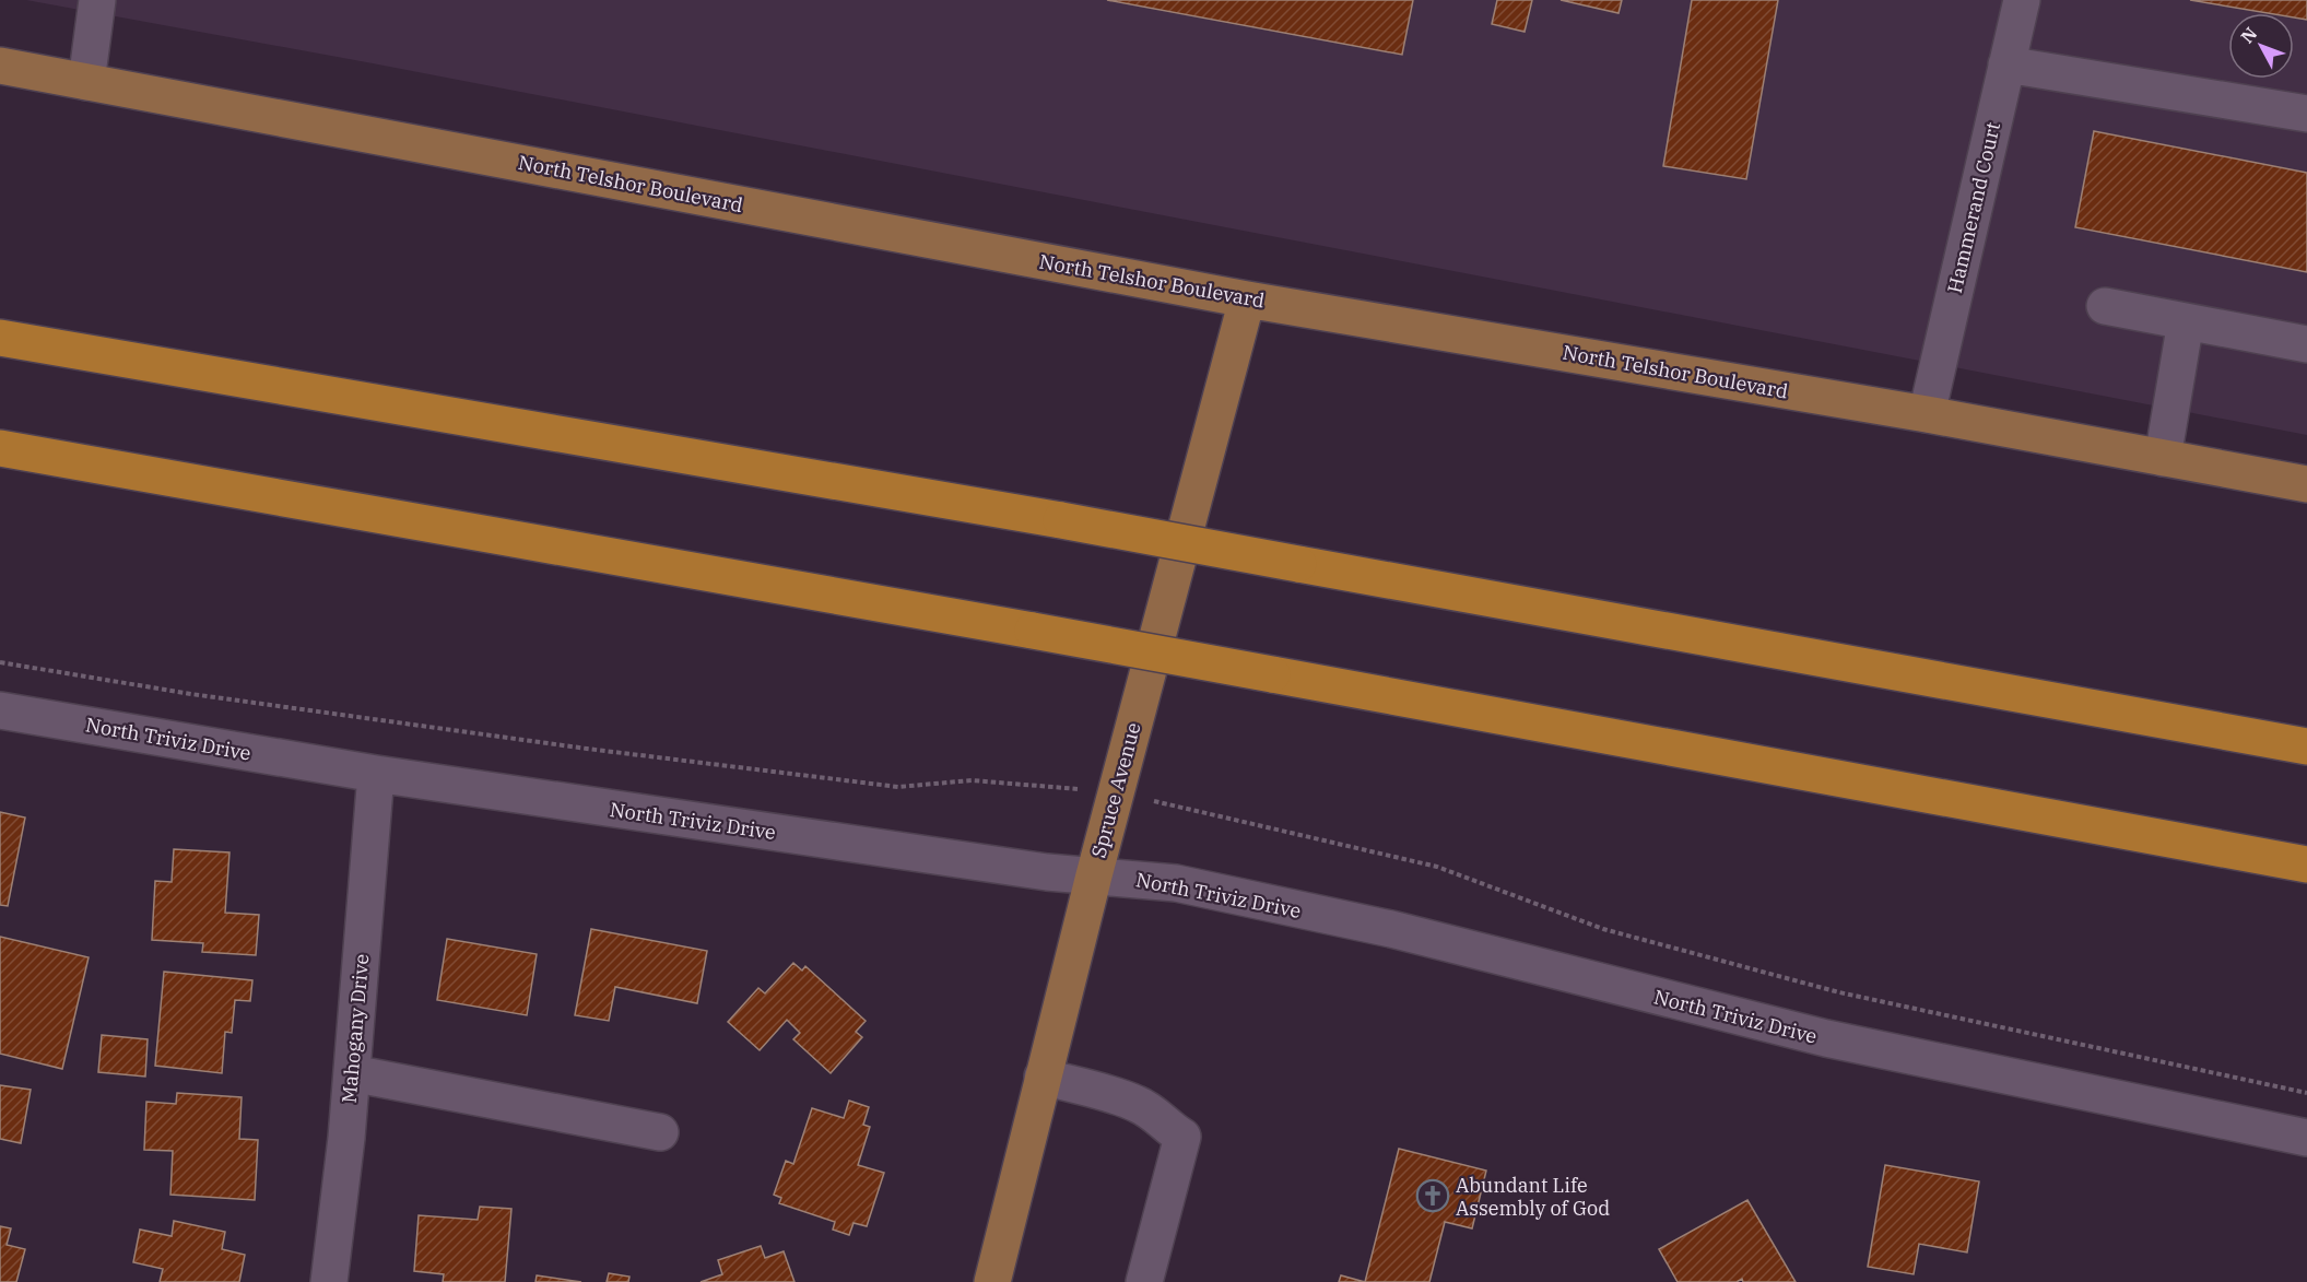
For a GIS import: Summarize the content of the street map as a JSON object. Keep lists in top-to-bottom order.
{
  "streets": {
    "main road": ["North Telshor Boulevard", "Spruce Avenue"],
    "street": ["Hammerand Court", "North Triviz Drive", "Mahogany Drive"]
  },
  "crossings": [
    ["North Telshor Boulevard", "Hammerand Court"],
    ["North Telshor Boulevard", "Spruce Avenue"],
    ["North Triviz Drive", "Spruce Avenue"],
    ["North Triviz Drive", "Mahogany Drive"]
  ],
  "places": {
    "church": ["Abundant Life Assembly of God"]
  },
  "north": "top left"
}
